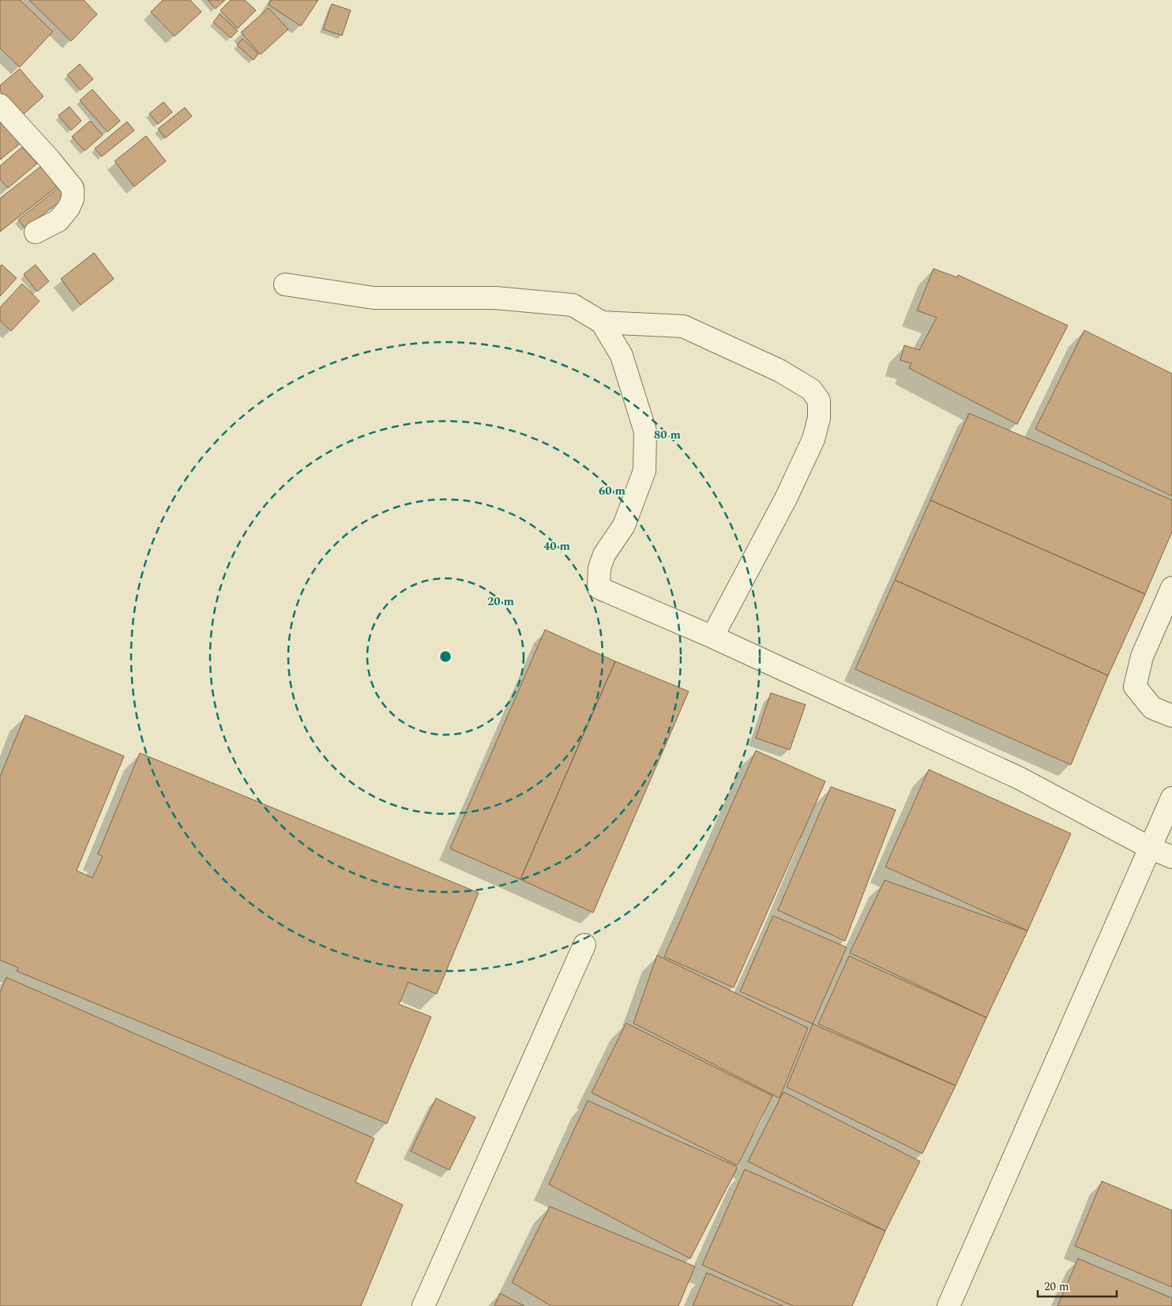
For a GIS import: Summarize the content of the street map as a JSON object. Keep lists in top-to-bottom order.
{
  "scale_bar": "20 m",
  "rings": [
    "80 m",
    "60 m",
    "40 m",
    "20 m"
  ]
}
